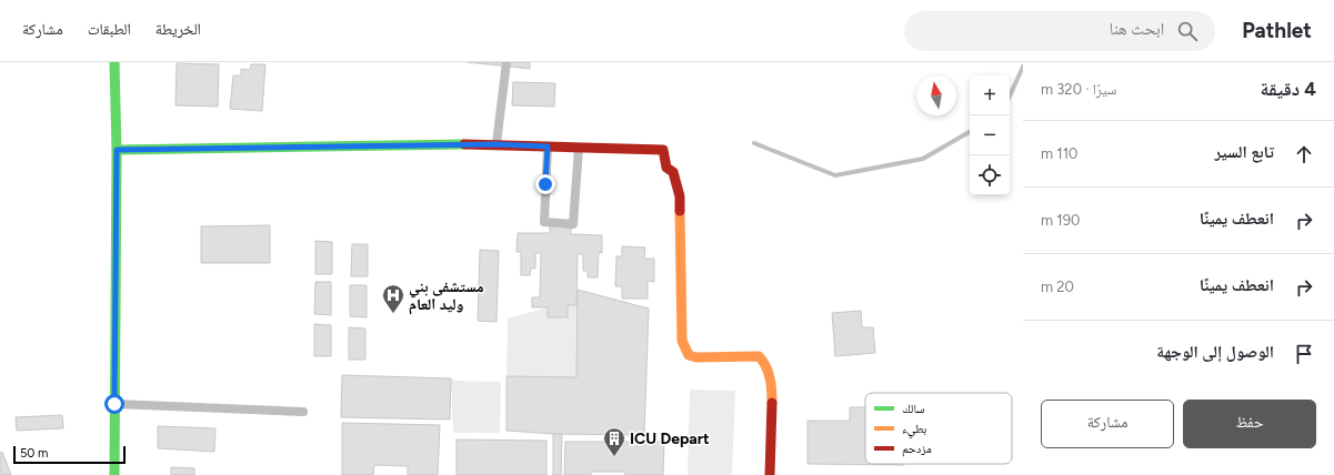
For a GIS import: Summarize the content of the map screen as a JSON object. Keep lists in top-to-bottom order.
{
  "places": {
    "hospital": ["مستشفى بني وليد العام"],
    "building": ["ICU Depart"]
  },
  "legend": ["سالك", "بطيء", "مزدحم"],
  "scale_bar": "50 m",
  "north": "top",
  "page": {
    "header": "Pathlet",
    "search": "ابحث هنا",
    "nav": ["الخريطة", "الطبقات", "مشاركة"],
    "heading": ["4 دقيقة", "سيرًا · 320 m"],
    "map_buttons": ["+", "−"],
    "list": [
      ["تابع السير", "110 m"],
      ["انعطف يمينًا", "190 m"],
      ["انعطف يمينًا", "20 m"],
      "الوصول إلى الوجهة"
    ],
    "buttons": ["حفظ", "مشاركة"],
    "scale": "50 m"
  }
}
